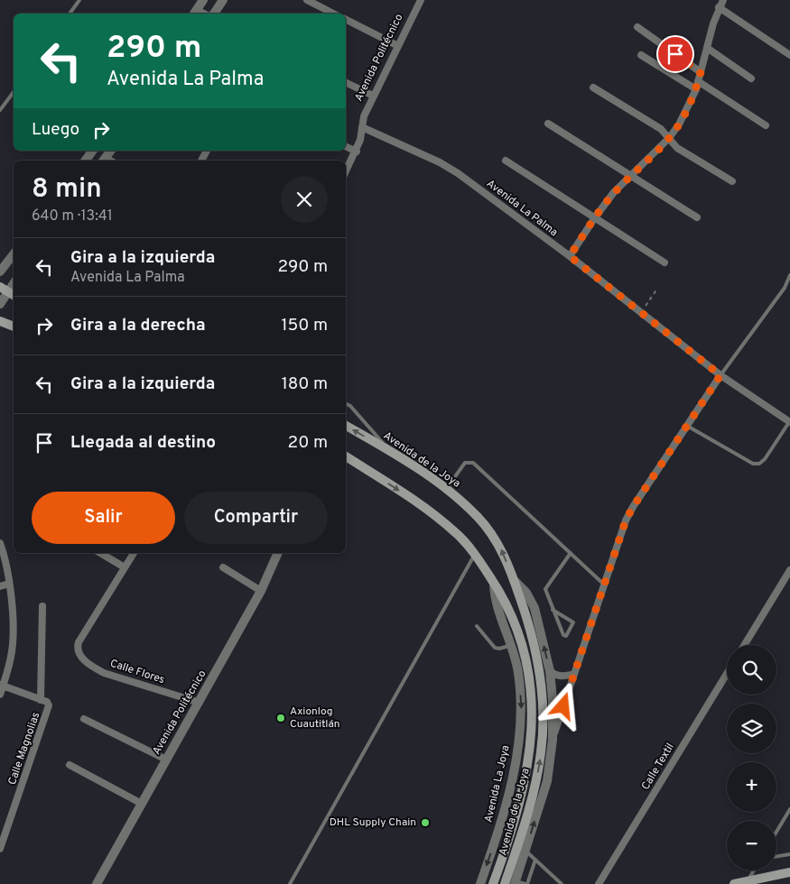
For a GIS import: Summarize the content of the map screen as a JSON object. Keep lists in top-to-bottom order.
{
  "streets": {
    "main road": ["Avenida de la Joya"],
    "street": [
      "Avenida Politécnico",
      "Avenida La Palma",
      "Calle Flores",
      "Calle Magnolias",
      "Calle Textil",
      "Avenida La Joya"
    ]
  },
  "crossings": [
    ["Avenida Politécnico", "Avenida La Palma"],
    ["Avenida Politécnico", "Calle Flores"],
    ["Avenida de la Joya", "Avenida La Joya"]
  ],
  "places": ["Axionlog Cuautitlán", "DHL Supply Chain"],
  "page": {
    "turn": ["290 m", "Avenida La Palma"],
    "then": "Luego",
    "heading": ["8 min", "640 m · 13:41"],
    "list": [
      {
        "name": "Gira a la izquierda",
        "note": "Avenida La Palma",
        "value": "290 m"
      },
      {
        "name": "Gira a la derecha",
        "value": "150 m"
      },
      {
        "name": "Gira a la izquierda",
        "value": "180 m"
      },
      {
        "name": "Llegada al destino",
        "value": "20 m"
      }
    ],
    "buttons": ["Salir", "Compartir"],
    "map_buttons": ["+", "−"]
  }
}
